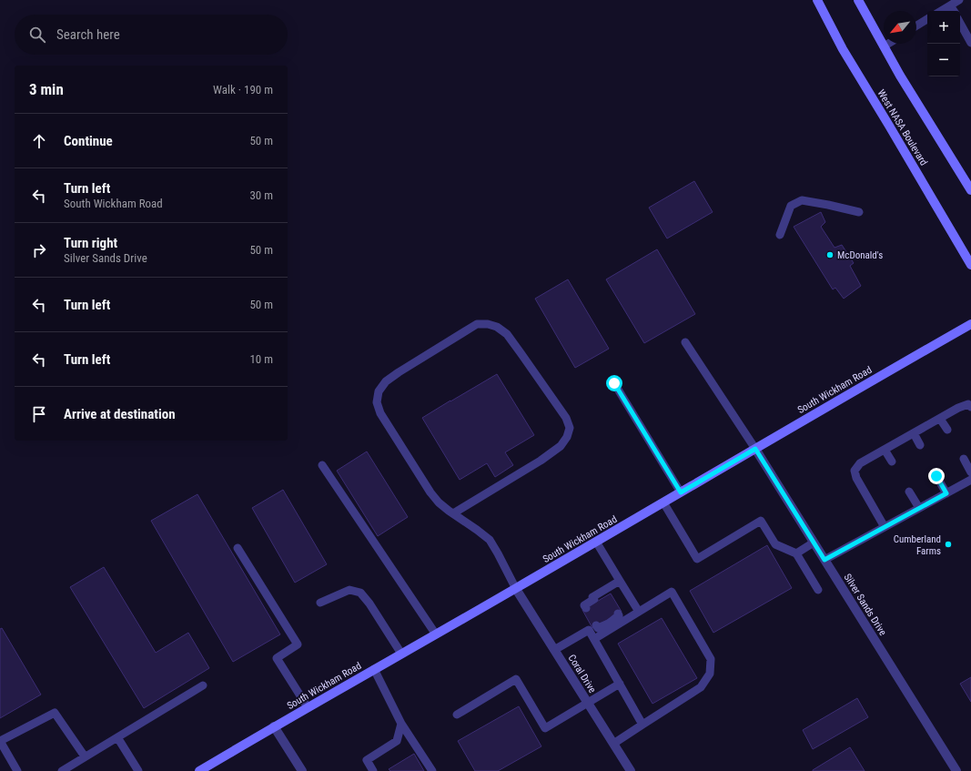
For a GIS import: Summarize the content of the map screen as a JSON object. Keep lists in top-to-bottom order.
{
  "streets": {
    "main road": ["West NASA Boulevard", "South Wickham Road"],
    "street": ["Silver Sands Drive", "Coral Drive"]
  },
  "crossings": [
    ["South Wickham Road", "Silver Sands Drive"],
    ["South Wickham Road", "Coral Drive"]
  ],
  "places": ["McDonald's", "Cumberland Farms"],
  "north": "bottom left",
  "page": {
    "map_buttons": ["+", "−"],
    "search": "Search here",
    "heading": ["3 min", "Walk · 190 m"],
    "list": [
      ["Continue", "50 m"],
      ["Turn left", "South Wickham Road", "30 m"],
      ["Turn right", "Silver Sands Drive", "50 m"],
      ["Turn left", "50 m"],
      ["Turn left", "10 m"],
      "Arrive at destination"
    ]
  }
}
